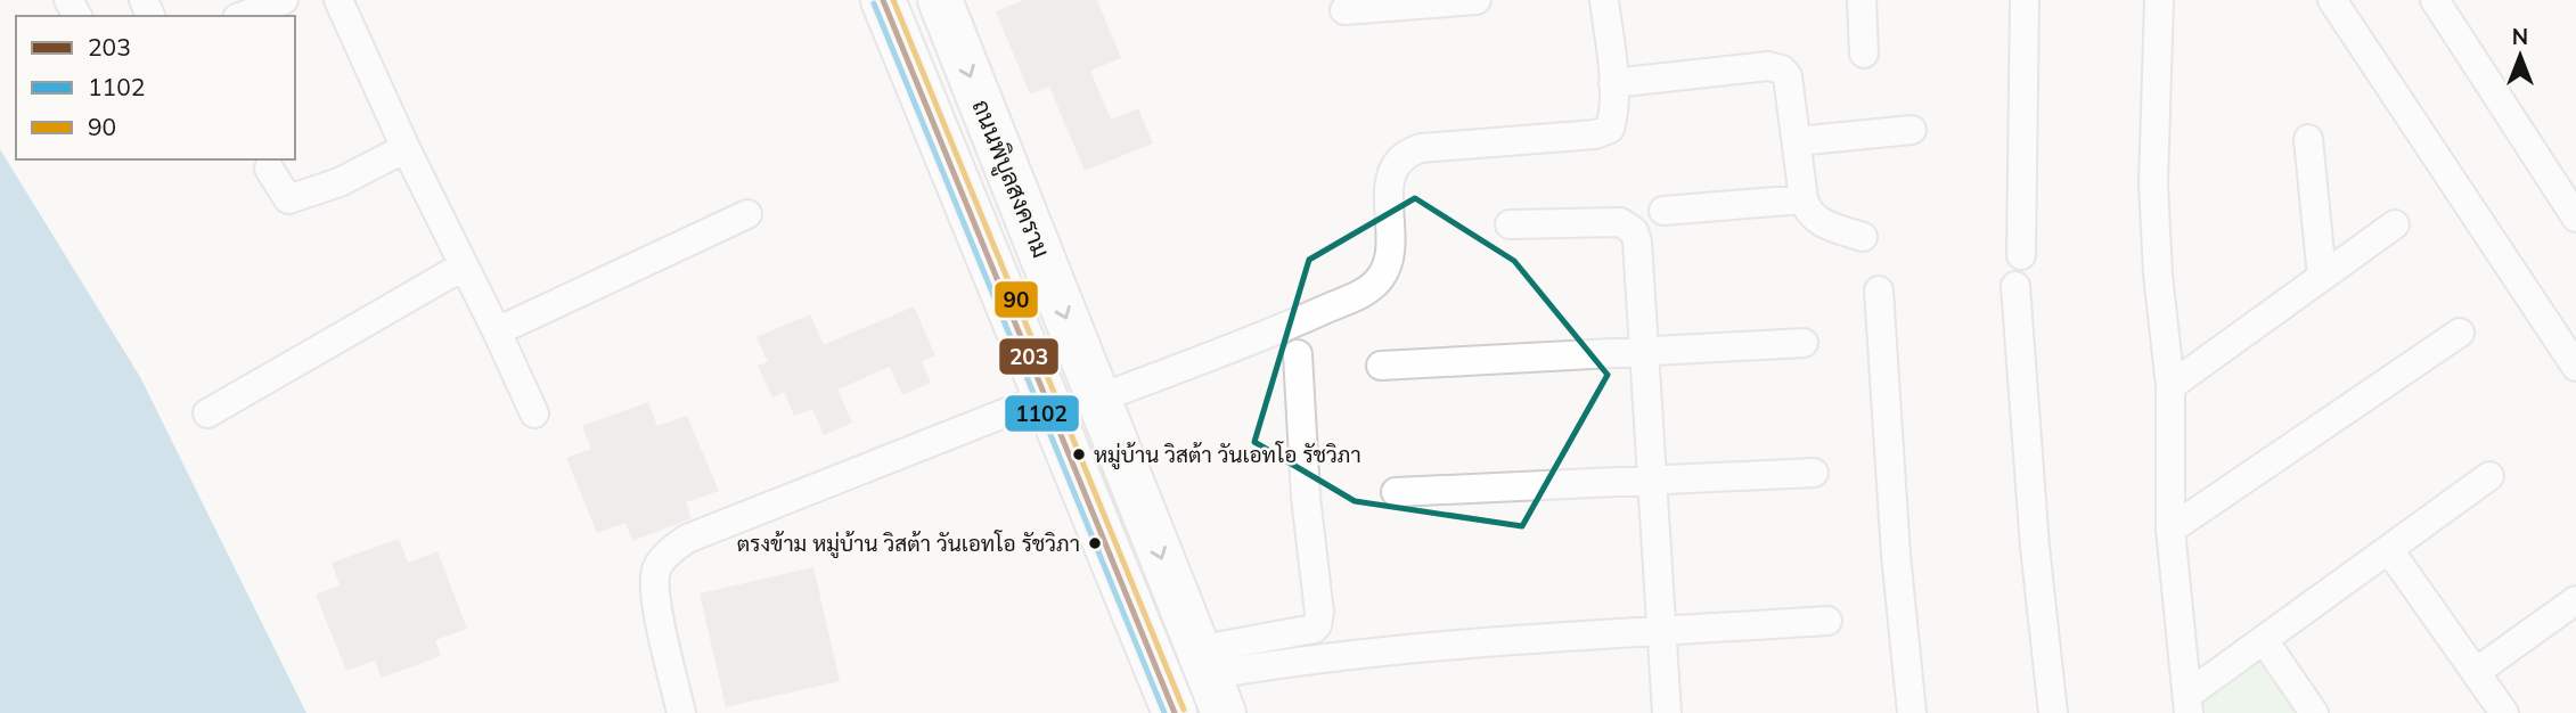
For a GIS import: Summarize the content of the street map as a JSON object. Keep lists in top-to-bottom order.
{
  "streets": {
    "main road": ["ถนนพิบูลสงคราม"]
  },
  "places": ["หมู่บ้าน วิสต้า วันเอทโอ รัชวิภา", "ตรงข้าม หมู่บ้าน วิสต้า วันเอทโอ รัชวิภา"],
  "lines": ["transit line 203", "transit line 90", "transit line 1102"],
  "legend": ["203", "1102", "90"],
  "north": "top"
}
